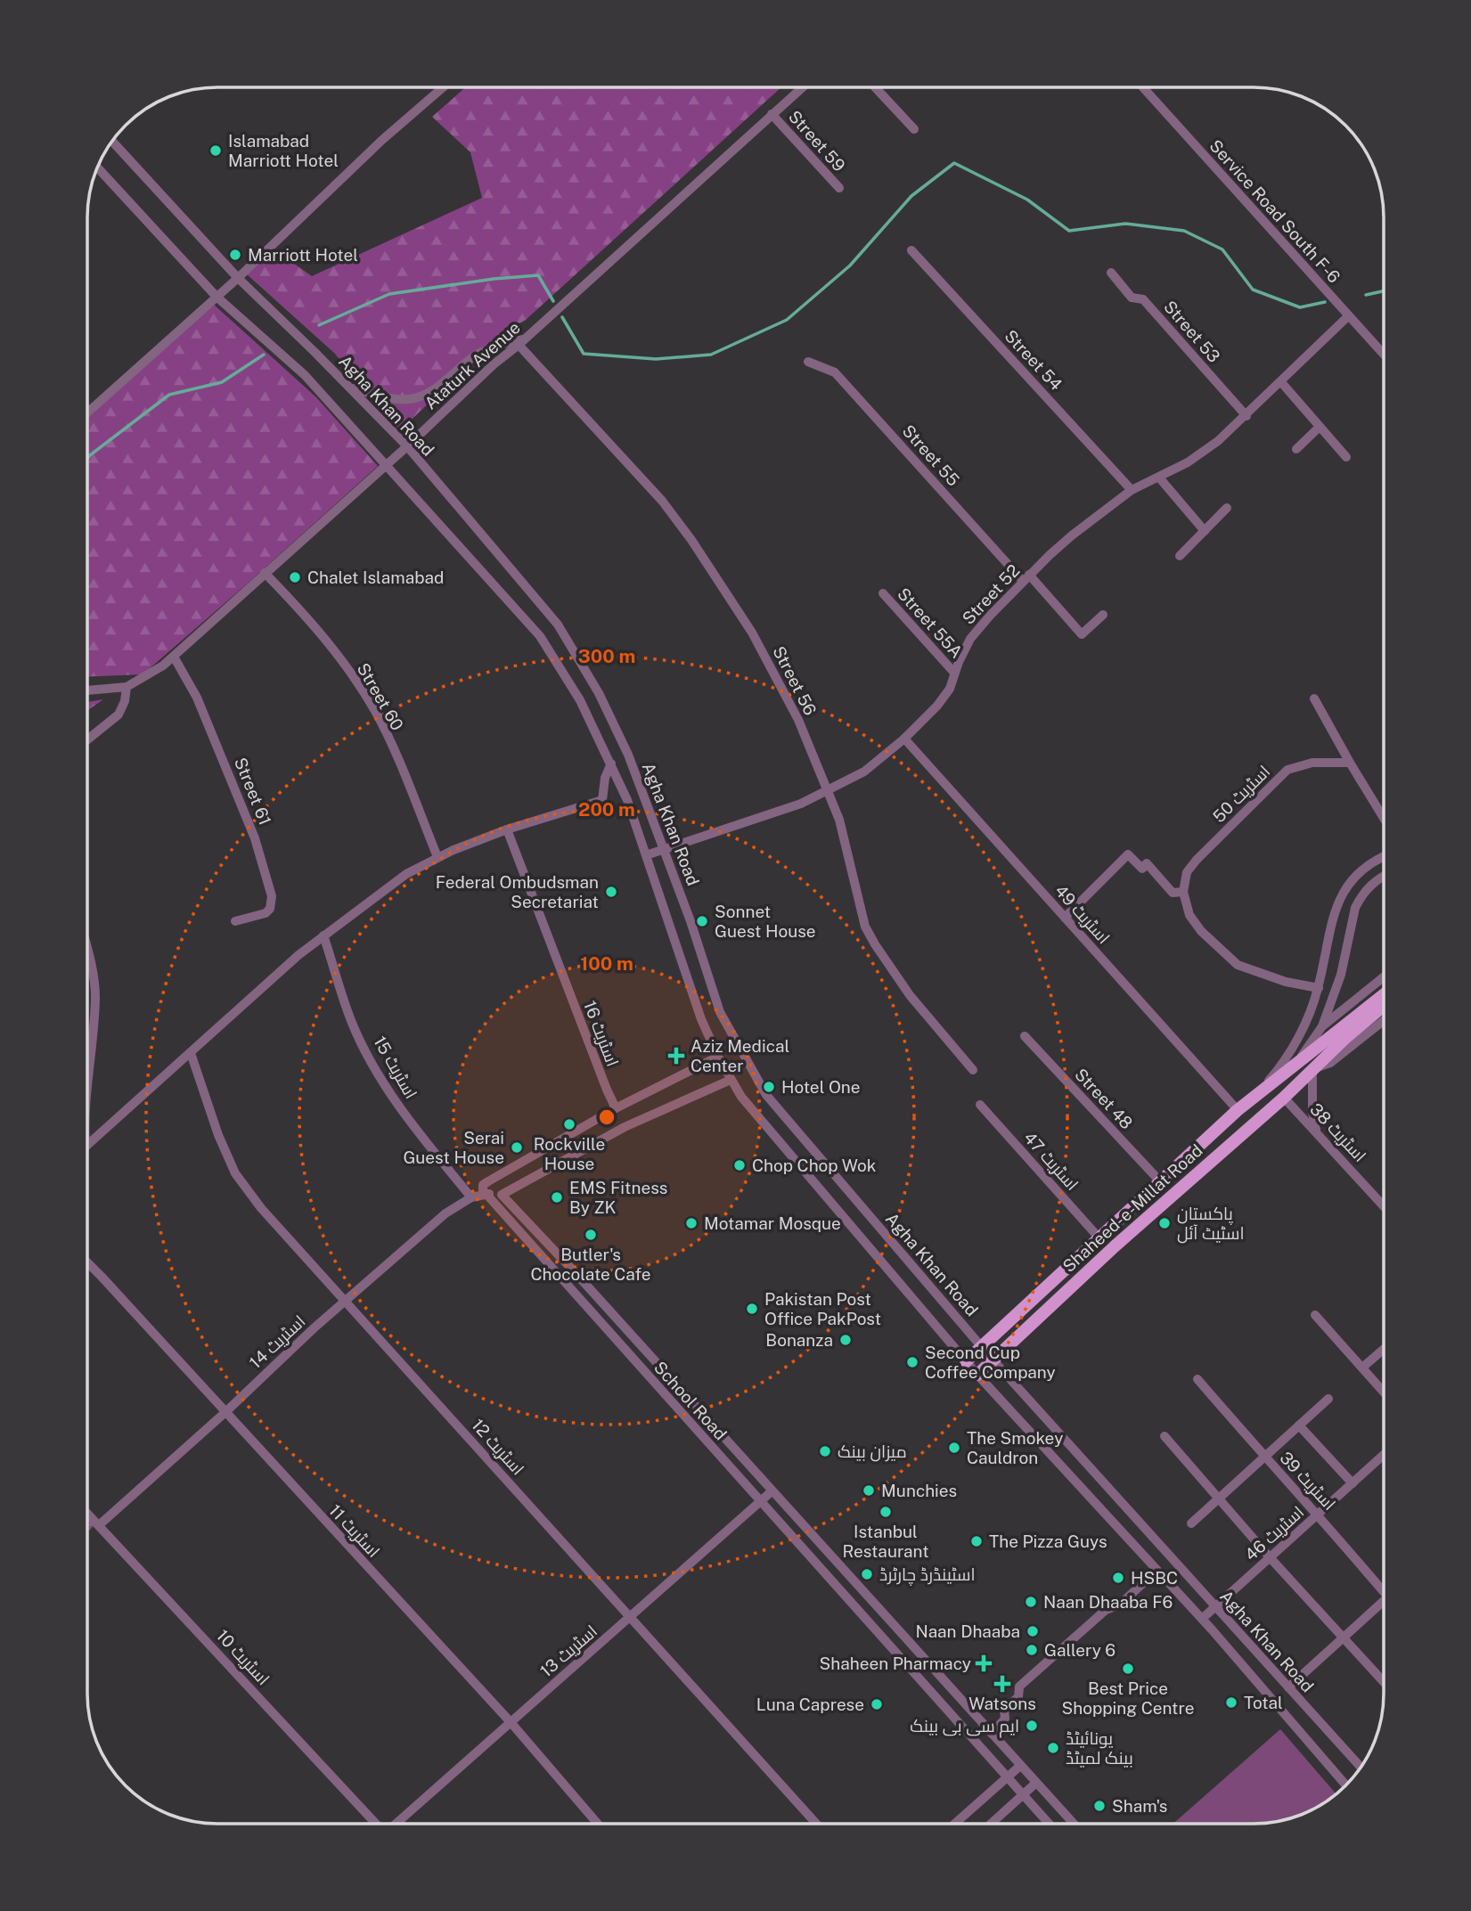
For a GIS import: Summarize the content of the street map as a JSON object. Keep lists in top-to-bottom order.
{
  "streets": {
    "main road": ["Shaheed-e-Millat Road"],
    "street": [
      "Street 59",
      "Service Road South F-6",
      "Street 53",
      "Street 54",
      "Ataturk Avenue",
      "Agha Khan Road",
      "Street 55",
      "Street 52",
      "Street 55A",
      "Street 56",
      "Street 60",
      "Street 61",
      "اسٹریٹ 50",
      "اسٹریٹ 49",
      "اسٹریٹ 16",
      "اسٹریٹ 15",
      "Street 48",
      "اسٹریٹ 38",
      "اسٹریٹ 47",
      "اسٹریٹ 14",
      "School Road",
      "اسٹریٹ 12",
      "اسٹریٹ 39",
      "اسٹریٹ 11",
      "اسٹریٹ 46",
      "اسٹریٹ 13",
      "اسٹریٹ 10"
    ]
  },
  "crossings": [
    ["Street 59", "Ataturk Avenue"],
    ["Service Road South F-6", "Street 52"],
    ["Street 53", "Street 52"],
    ["Street 54", "Street 52"],
    ["Ataturk Avenue", "Agha Khan Road"],
    ["Ataturk Avenue", "Street 56"],
    ["Ataturk Avenue", "Street 60"],
    ["Ataturk Avenue", "Street 61"],
    ["Agha Khan Road", "Street 52"],
    ["Agha Khan Road", "Shaheed-e-Millat Road"],
    ["Agha Khan Road", "اسٹریٹ 46"],
    ["Street 55", "Street 52"],
    ["Street 52", "Street 55A"],
    ["Street 52", "Street 56"],
    ["Street 52", "اسٹریٹ 49"],
    ["اسٹریٹ 49", "Shaheed-e-Millat Road"],
    ["اسٹریٹ 15", "اسٹریٹ 14"],
    ["Street 48", "Shaheed-e-Millat Road"],
    ["اسٹریٹ 38", "Shaheed-e-Millat Road"],
    ["اسٹریٹ 47", "Shaheed-e-Millat Road"],
    ["اسٹریٹ 14", "School Road"],
    ["اسٹریٹ 14", "اسٹریٹ 12"],
    ["اسٹریٹ 14", "اسٹریٹ 11"],
    ["اسٹریٹ 14", "اسٹریٹ 10"],
    ["School Road", "اسٹریٹ 13"],
    ["اسٹریٹ 12", "اسٹریٹ 13"],
    ["اسٹریٹ 39", "اسٹریٹ 46"],
    ["اسٹریٹ 11", "اسٹریٹ 13"]
  ],
  "places": {
    "other": [
      "Islamabad Marriott Hotel",
      "Marriott Hotel",
      "Chalet Islamabad",
      "Federal Ombudsman Secretariat",
      "Sonnet Guest House",
      "Hotel One",
      "Rockville House",
      "Serai Guest House",
      "Chop Chop Wok",
      "EMS Fitness By ZK",
      "Motamar Mosque",
      "پاکستان اسٹیٹ آئل",
      "Butler's Chocolate Cafe",
      "Pakistan Post Office PakPost",
      "Bonanza",
      "Second Cup Coffee Company",
      "The Smokey Cauldron",
      "میزان بینک",
      "Munchies",
      "Istanbul Restaurant",
      "The Pizza Guys",
      "اسٹینڈرڈ چارٹرڈ",
      "HSBC",
      "Naan Dhaaba F6",
      "Naan Dhaaba",
      "Gallery 6",
      "Best Price Shopping Centre",
      "Total",
      "Luna Caprese",
      "ایم سی بی بینک",
      "یونائیٹڈ بینک لمیٹڈ",
      "Sham's"
    ],
    "health": ["Aziz Medical Center", "Shaheen Pharmacy", "Watsons"]
  },
  "rings": ["300 m", "200 m", "100 m"]
}
